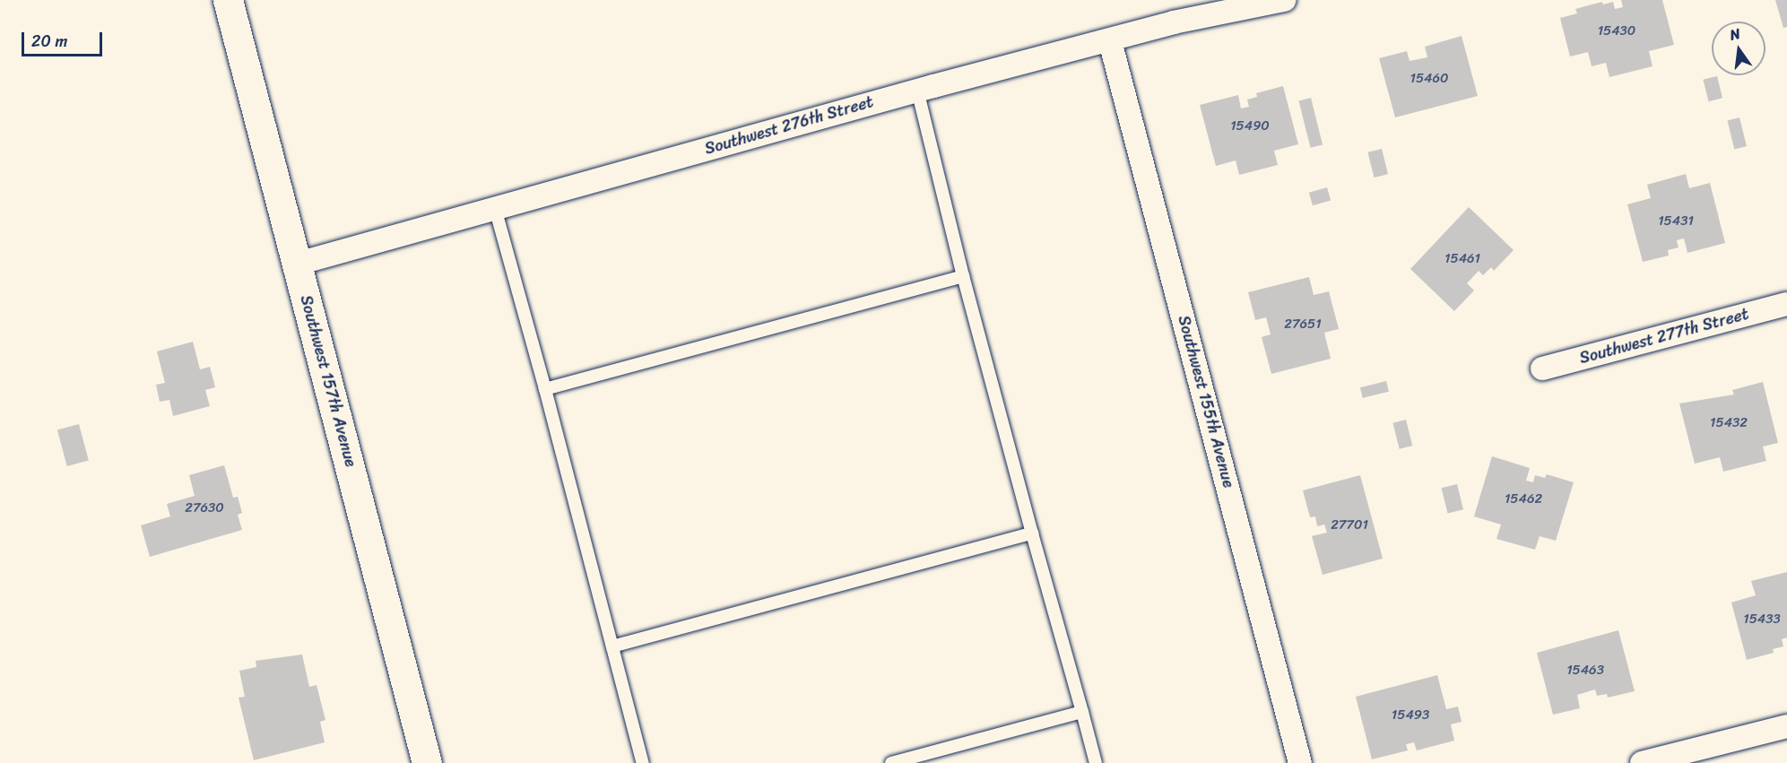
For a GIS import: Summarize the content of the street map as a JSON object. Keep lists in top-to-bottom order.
{
  "streets": {
    "street": [
      "Southwest 276th Street",
      "Southwest 277th Street",
      "Southwest 157th Avenue",
      "Southwest 155th Avenue"
    ]
  },
  "crossings": [
    ["Southwest 276th Street", "Southwest 157th Avenue"],
    ["Southwest 276th Street", "Southwest 155th Avenue"]
  ],
  "house_numbers": [
    "15430",
    "15460",
    "15490",
    "15431",
    "15461",
    "27651",
    "15432",
    "15462",
    "27630",
    "27701",
    "15433",
    "15463",
    "15493"
  ],
  "scale_bar": "20 m",
  "north": "top"
}
